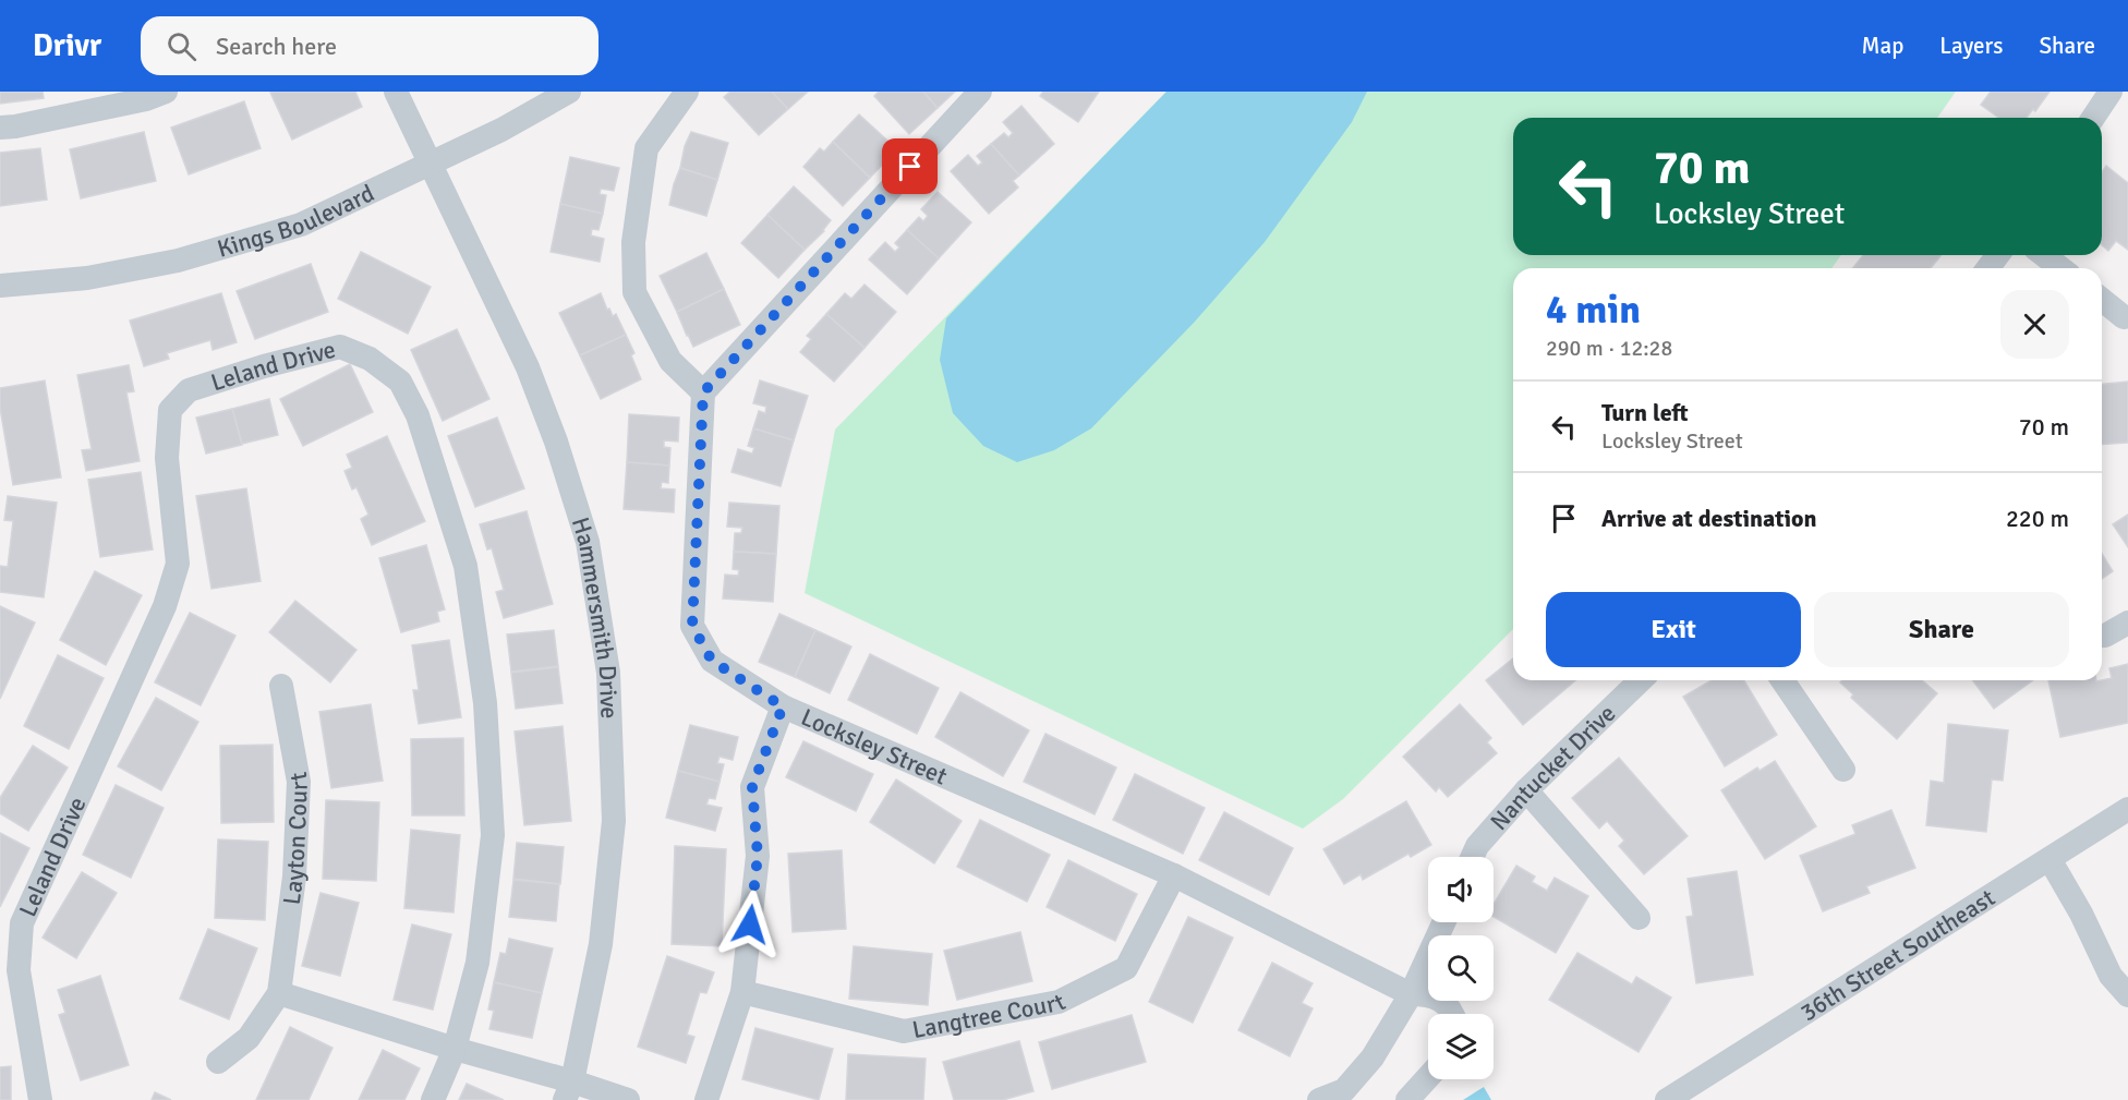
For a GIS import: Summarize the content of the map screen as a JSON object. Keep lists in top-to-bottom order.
{
  "streets": {
    "street": [
      "Kings Boulevard",
      "Leland Drive",
      "Hammersmith Drive",
      "Locksley Street",
      "Nantucket Drive",
      "Layton Court",
      "36th Street Southeast",
      "Langtree Court"
    ]
  },
  "crossings": [
    ["Kings Boulevard", "Hammersmith Drive"],
    ["Locksley Street", "Langtree Court"]
  ],
  "page": {
    "header": "Drivr",
    "search": "Search here",
    "nav": ["Map", "Layers", "Share"],
    "turn": ["70 m", "Locksley Street"],
    "heading": ["4 min", "290 m · 12:28"],
    "list": [
      {
        "name": "Turn left",
        "note": "Locksley Street",
        "value": "70 m"
      },
      {
        "name": "Arrive at destination",
        "value": "220 m"
      }
    ],
    "buttons": ["Exit", "Share"]
  }
}
